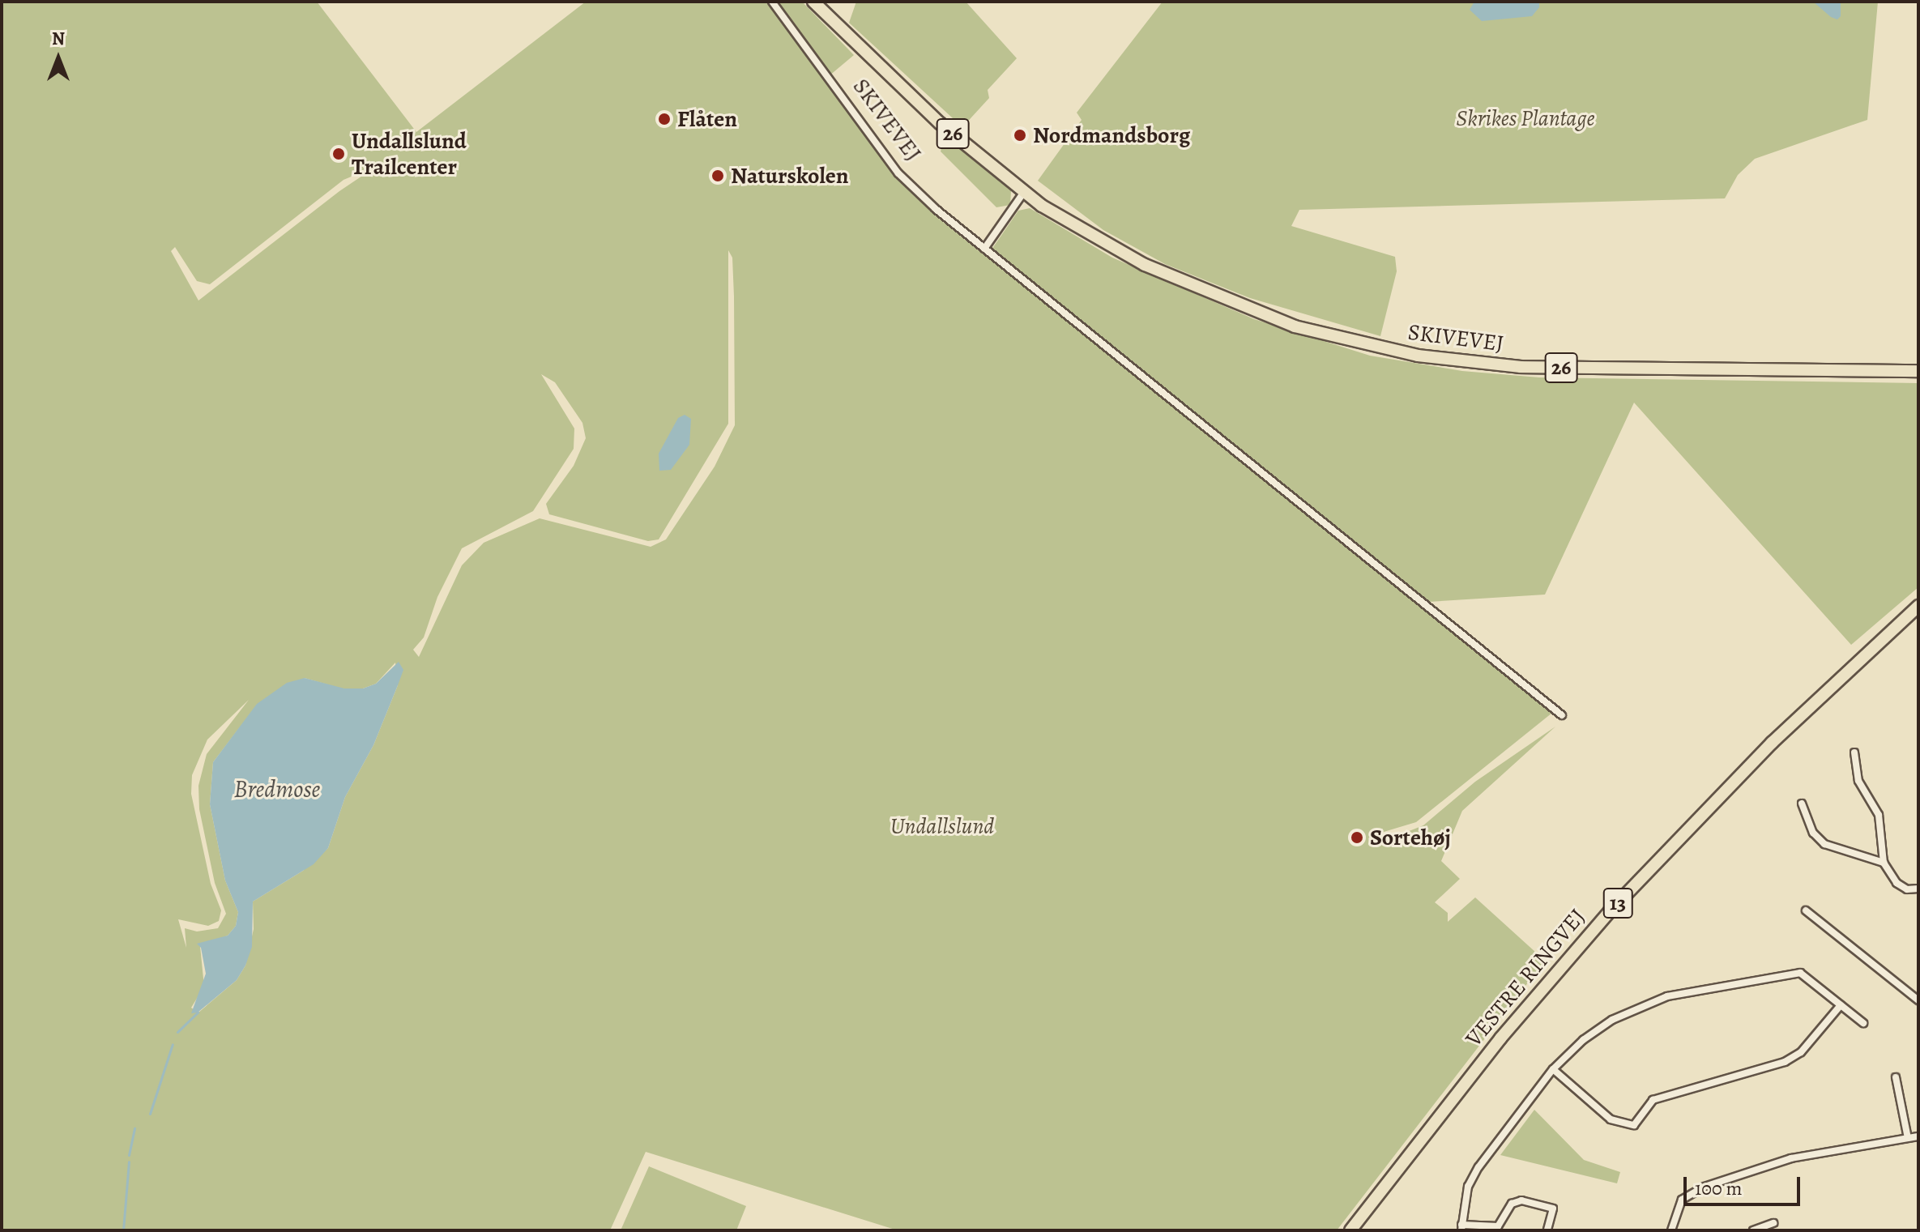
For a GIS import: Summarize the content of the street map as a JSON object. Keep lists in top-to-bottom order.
{
  "streets": {
    "main road": [
      "SKIVEVEJ",
      "26",
      "13",
      "VESTRE RINGVEJ"
    ]
  },
  "water": ["Bredmose"],
  "parks": ["Skrikes Plantage", "Undallslund"],
  "places": [
    "Flåten",
    "Nordmandsborg",
    "Undallslund Trailcenter",
    "Naturskolen",
    "Sortehøj"
  ],
  "scale_bar": "100 m",
  "north": "top"
}
